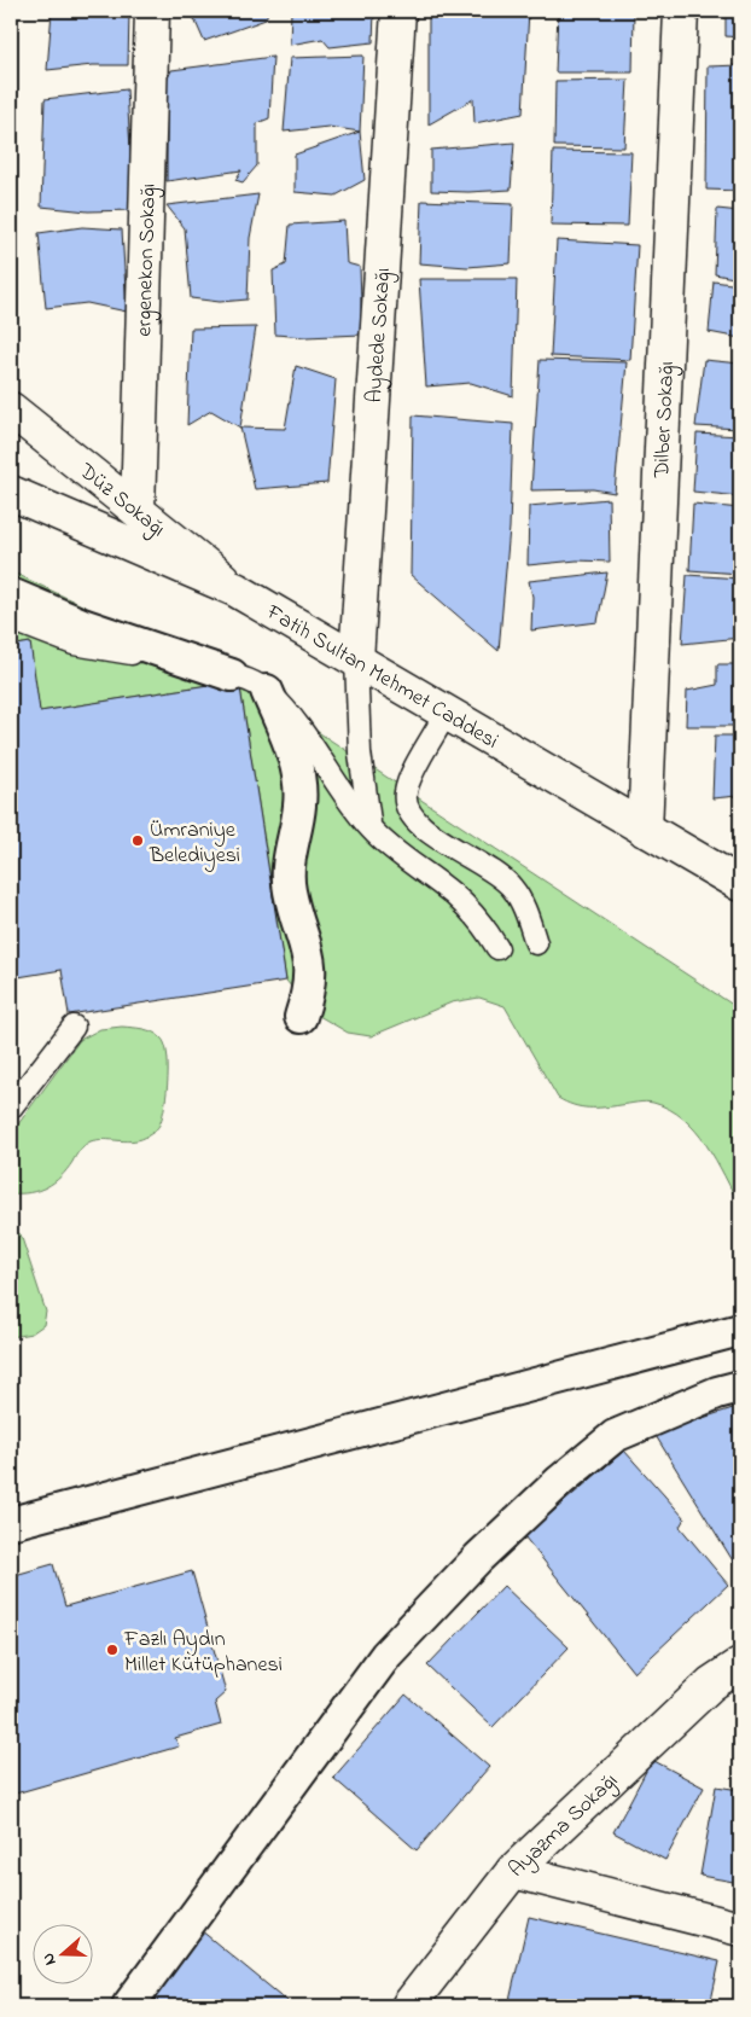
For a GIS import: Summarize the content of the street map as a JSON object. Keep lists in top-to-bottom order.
{
  "streets": {
    "street": [
      "ergenekon Sokağı",
      "Aydede Sokağı",
      "Dilber Sokağı",
      "Düz Sokağı",
      "Fatih Sultan Mehmet Caddesi",
      "Ayazma Sokağı"
    ]
  },
  "crossings": [
    ["ergenekon Sokağı", "Düz Sokağı"],
    ["Aydede Sokağı", "Fatih Sultan Mehmet Caddesi"],
    ["Dilber Sokağı", "Fatih Sultan Mehmet Caddesi"],
    ["Düz Sokağı", "Fatih Sultan Mehmet Caddesi"]
  ],
  "places": ["Ümraniye Belediyesi", "Fazlı Aydın Millet Kütüphanesi"],
  "north": "left"
}
